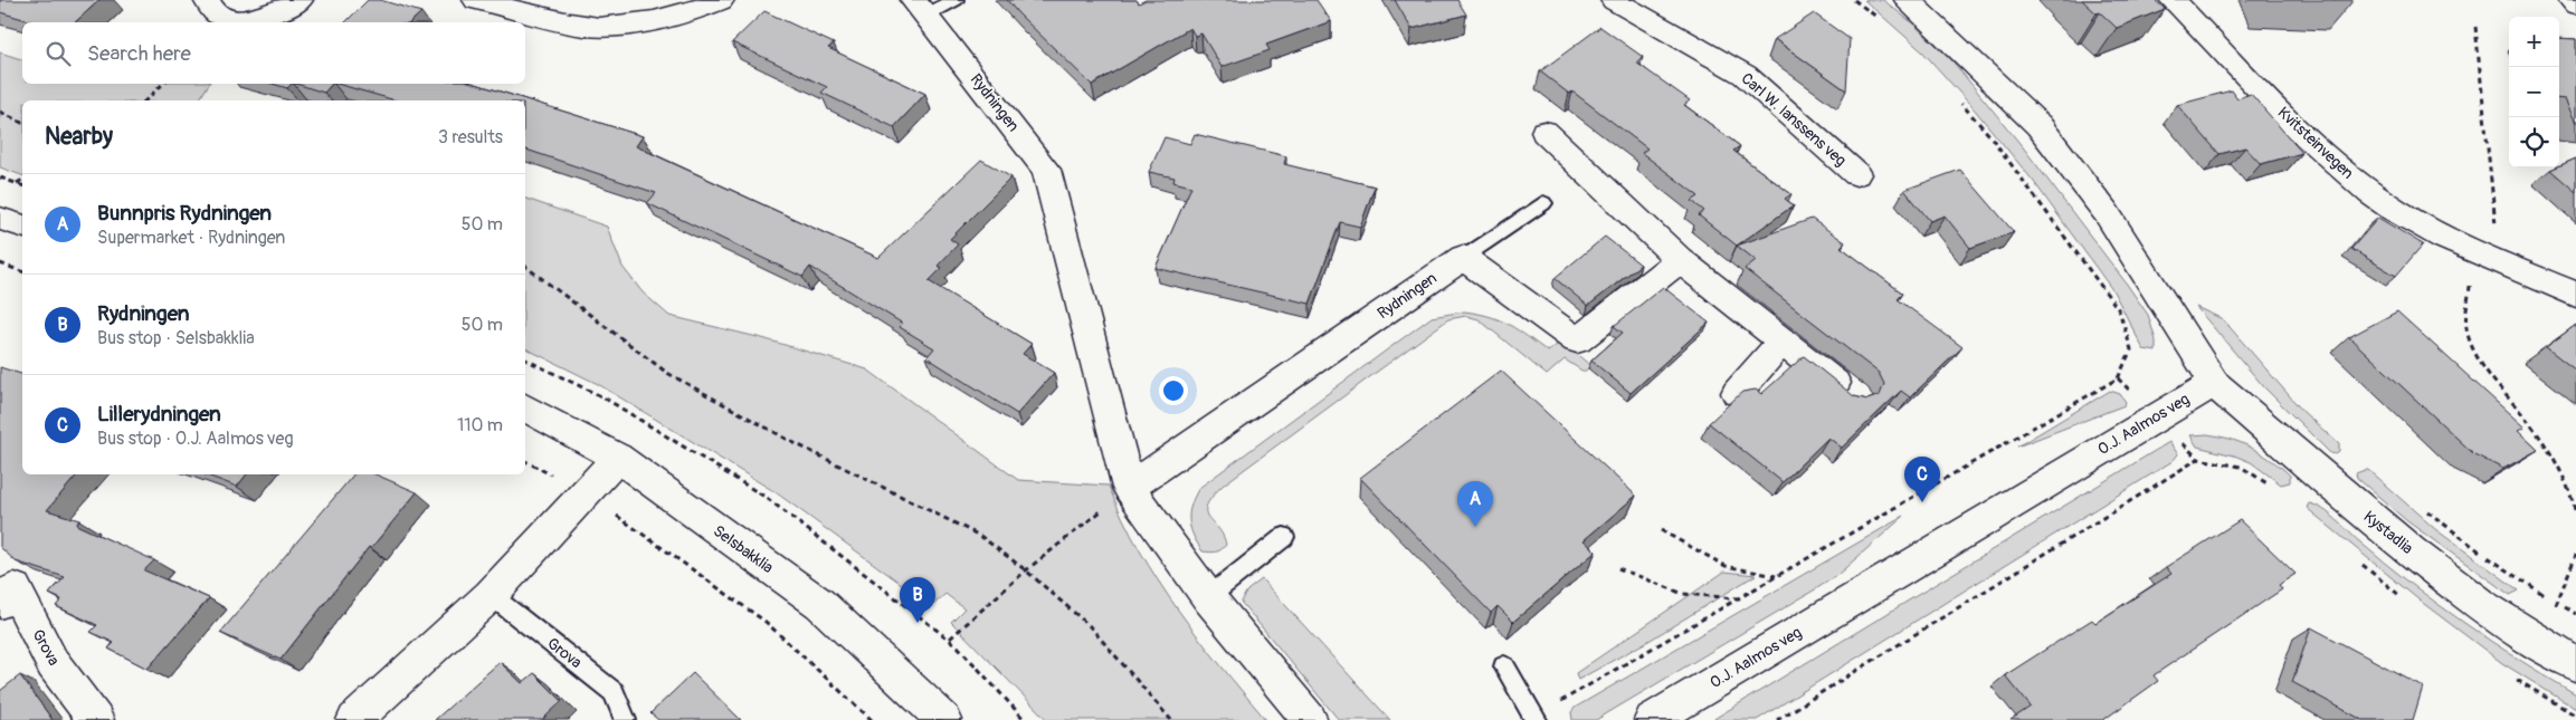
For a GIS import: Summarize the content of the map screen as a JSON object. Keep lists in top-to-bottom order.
{
  "streets": {
    "street": [
      "Rydningen",
      "Carl W. Ianssens veg",
      "Kvitsteinvegen",
      "O.J. Aalmos veg",
      "Kystadlia",
      "Selsbakklia",
      "Grova"
    ]
  },
  "crossings": [
    ["O.J. Aalmos veg", "Kystadlia"]
  ],
  "page": {
    "map_buttons": ["+", "−"],
    "search": "Search here",
    "heading": ["Nearby", "3 results"],
    "list": [
      {
        "mark": "A",
        "name": "Bunnpris Rydningen",
        "note": "Supermarket · Rydningen",
        "value": "50 m"
      },
      {
        "mark": "B",
        "name": "Rydningen",
        "note": "Bus stop · Selsbakklia",
        "value": "50 m"
      },
      {
        "mark": "C",
        "name": "Lillerydningen",
        "note": "Bus stop · O.J. Aalmos veg",
        "value": "110 m"
      }
    ],
    "pins": ["C", "A", "B"]
  }
}
